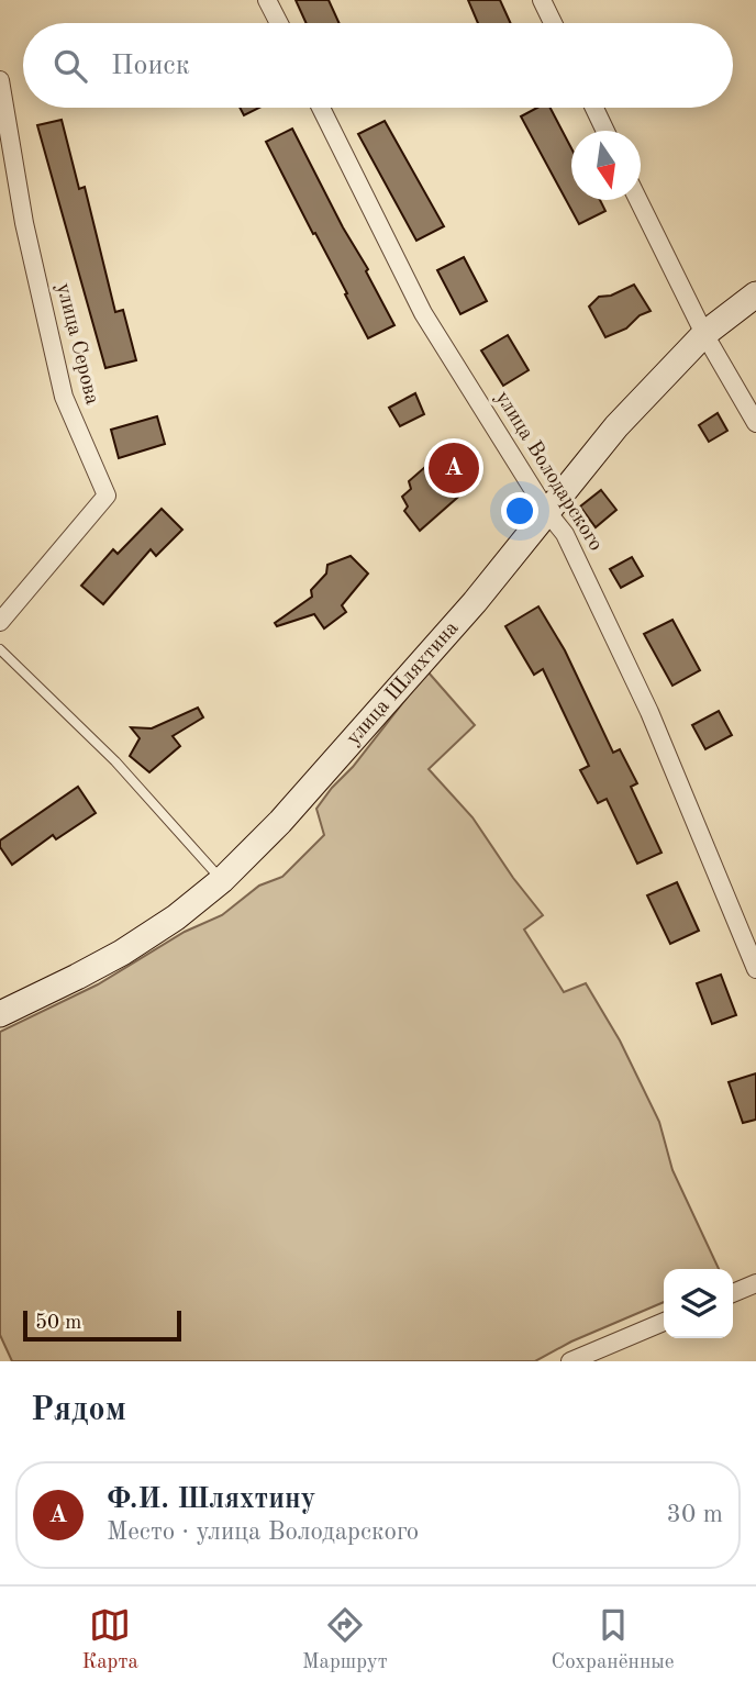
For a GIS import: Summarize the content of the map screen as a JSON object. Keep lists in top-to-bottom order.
{
  "streets": {
    "main road": ["улица Шляхтина"],
    "street": ["улица Серова", "улица Володарского"]
  },
  "crossings": [
    ["улица Володарского", "улица Шляхтина"]
  ],
  "scale_bar": "50 m",
  "north": "bottom",
  "page": {
    "search": "Поиск",
    "pins": "A",
    "scale": "50 m",
    "heading": "Рядом",
    "list": [
      {
        "mark": "A",
        "name": "Ф.И. Шляхтину",
        "note": "Место · улица Володарского",
        "value": "30 m"
      }
    ],
    "nav": ["Карта", "Маршрут", "Сохранённые"]
  }
}
